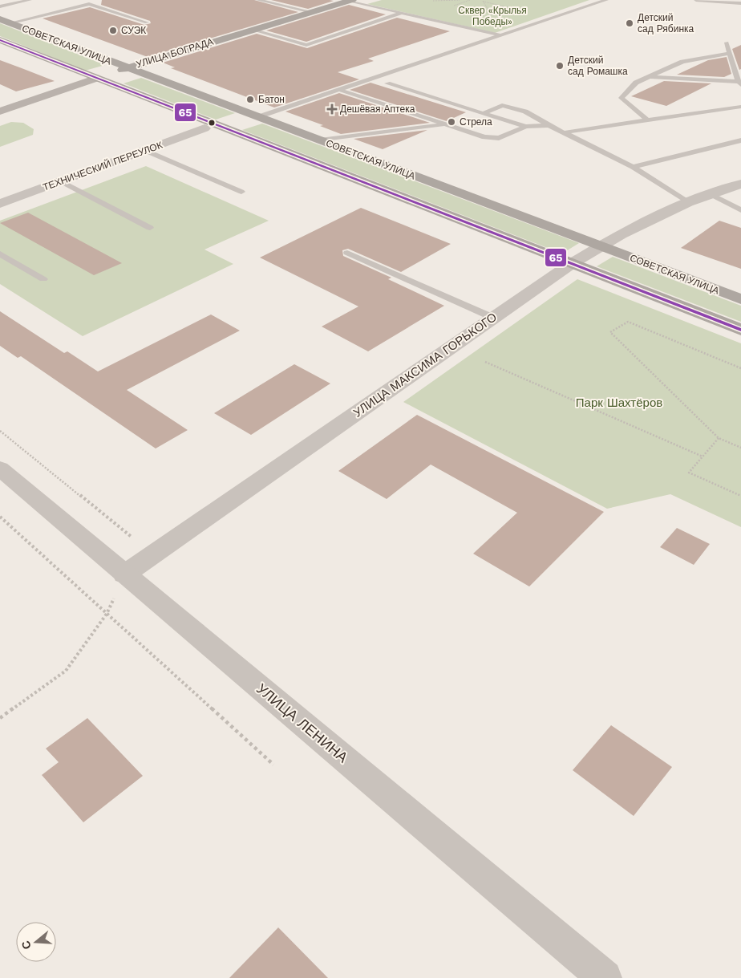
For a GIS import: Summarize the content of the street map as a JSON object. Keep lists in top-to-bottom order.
{
  "streets": {
    "main road": ["СОВЕТСКАЯ УЛИЦА", "УЛИЦА БОГРАДА"],
    "street": ["ТЕХНИЧЕСКИЙ ПЕРЕУЛОК", "УЛИЦА МАКСИМА ГОРЬКОГО", "УЛИЦА ЛЕНИНА"]
  },
  "crossings": [
    ["СОВЕТСКАЯ УЛИЦА", "УЛИЦА БОГРАДА"],
    ["СОВЕТСКАЯ УЛИЦА", "УЛИЦА МАКСИМА ГОРЬКОГО"],
    ["УЛИЦА МАКСИМА ГОРЬКОГО", "УЛИЦА ЛЕНИНА"]
  ],
  "parks": ["Сквер «Крылья Победы»", "Парк Шахтёров"],
  "places": {
    "other": [
      "Детский сад Рябинка",
      "СУЭК",
      "Детский сад Ромашка",
      "Батон",
      "Стрела"
    ],
    "health": ["Дешёвая Аптека"]
  },
  "lines": ["transit line 65"],
  "north": "left"
}
